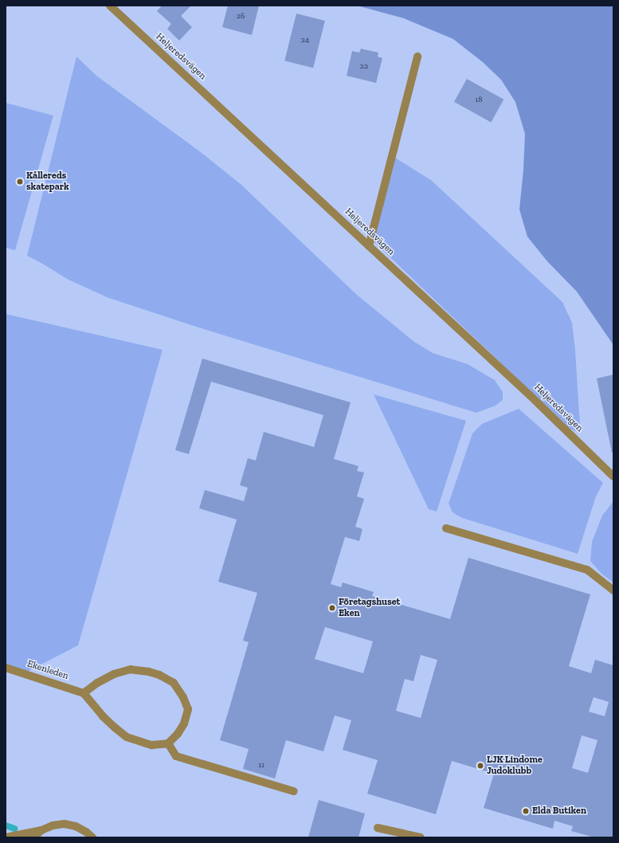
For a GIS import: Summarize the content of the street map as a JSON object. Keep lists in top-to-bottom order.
{
  "streets": {
    "street": ["Heljeredsvägen", "Ekenleden"]
  },
  "places": [
    "Kållereds skatepark",
    "Företagshuset Eken",
    "LJK Lindome Judoklubb",
    "Elda Butiken"
  ],
  "house_numbers": [
    "26",
    "24",
    "22",
    "18",
    "11"
  ]
}
